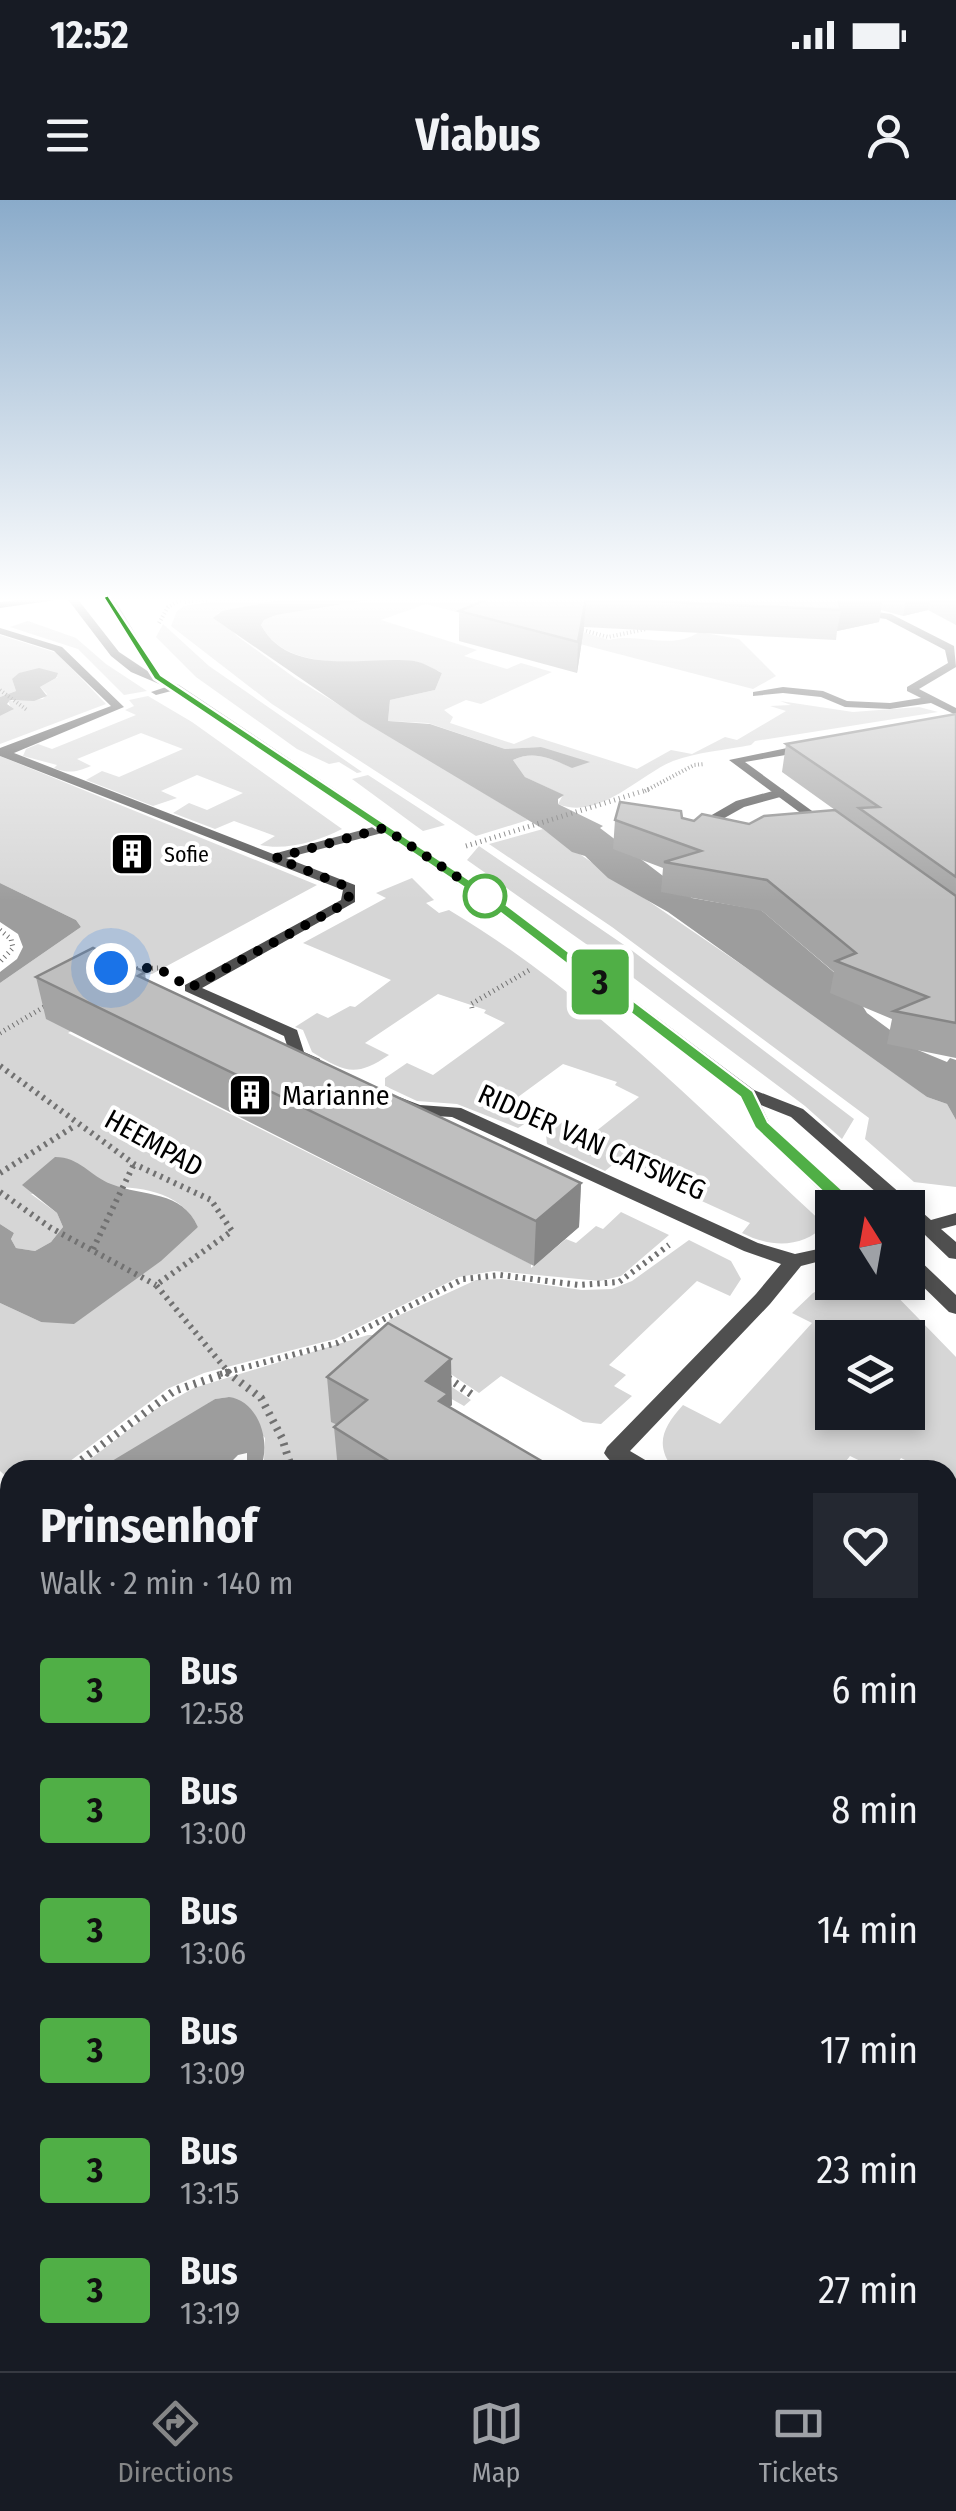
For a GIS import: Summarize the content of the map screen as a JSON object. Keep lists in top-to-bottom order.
{
  "streets": {
    "street": ["RIDDER VAN CATSWEG"],
    "path": ["HEEMPAD"]
  },
  "places": {
    "building": ["Sofie", "Marianne"]
  },
  "lines": ["bus line 3"],
  "north": "top",
  "page": {
    "status": "12:52",
    "header": "Viabus",
    "on_map": "3",
    "heading": ["Prinsenhof", "Walk · 2 min · 140 m"],
    "list": [
      {
        "mark": "3",
        "name": "Bus",
        "note": "12:58",
        "value": "6 min"
      },
      {
        "mark": "3",
        "name": "Bus",
        "note": "13:00",
        "value": "8 min"
      },
      {
        "mark": "3",
        "name": "Bus",
        "note": "13:06",
        "value": "14 min"
      },
      {
        "mark": "3",
        "name": "Bus",
        "note": "13:09",
        "value": "17 min"
      },
      {
        "mark": "3",
        "name": "Bus",
        "note": "13:15",
        "value": "23 min"
      },
      {
        "mark": "3",
        "name": "Bus",
        "note": "13:19",
        "value": "27 min"
      }
    ],
    "tabs": ["Directions", "Map", "Tickets"]
  }
}
